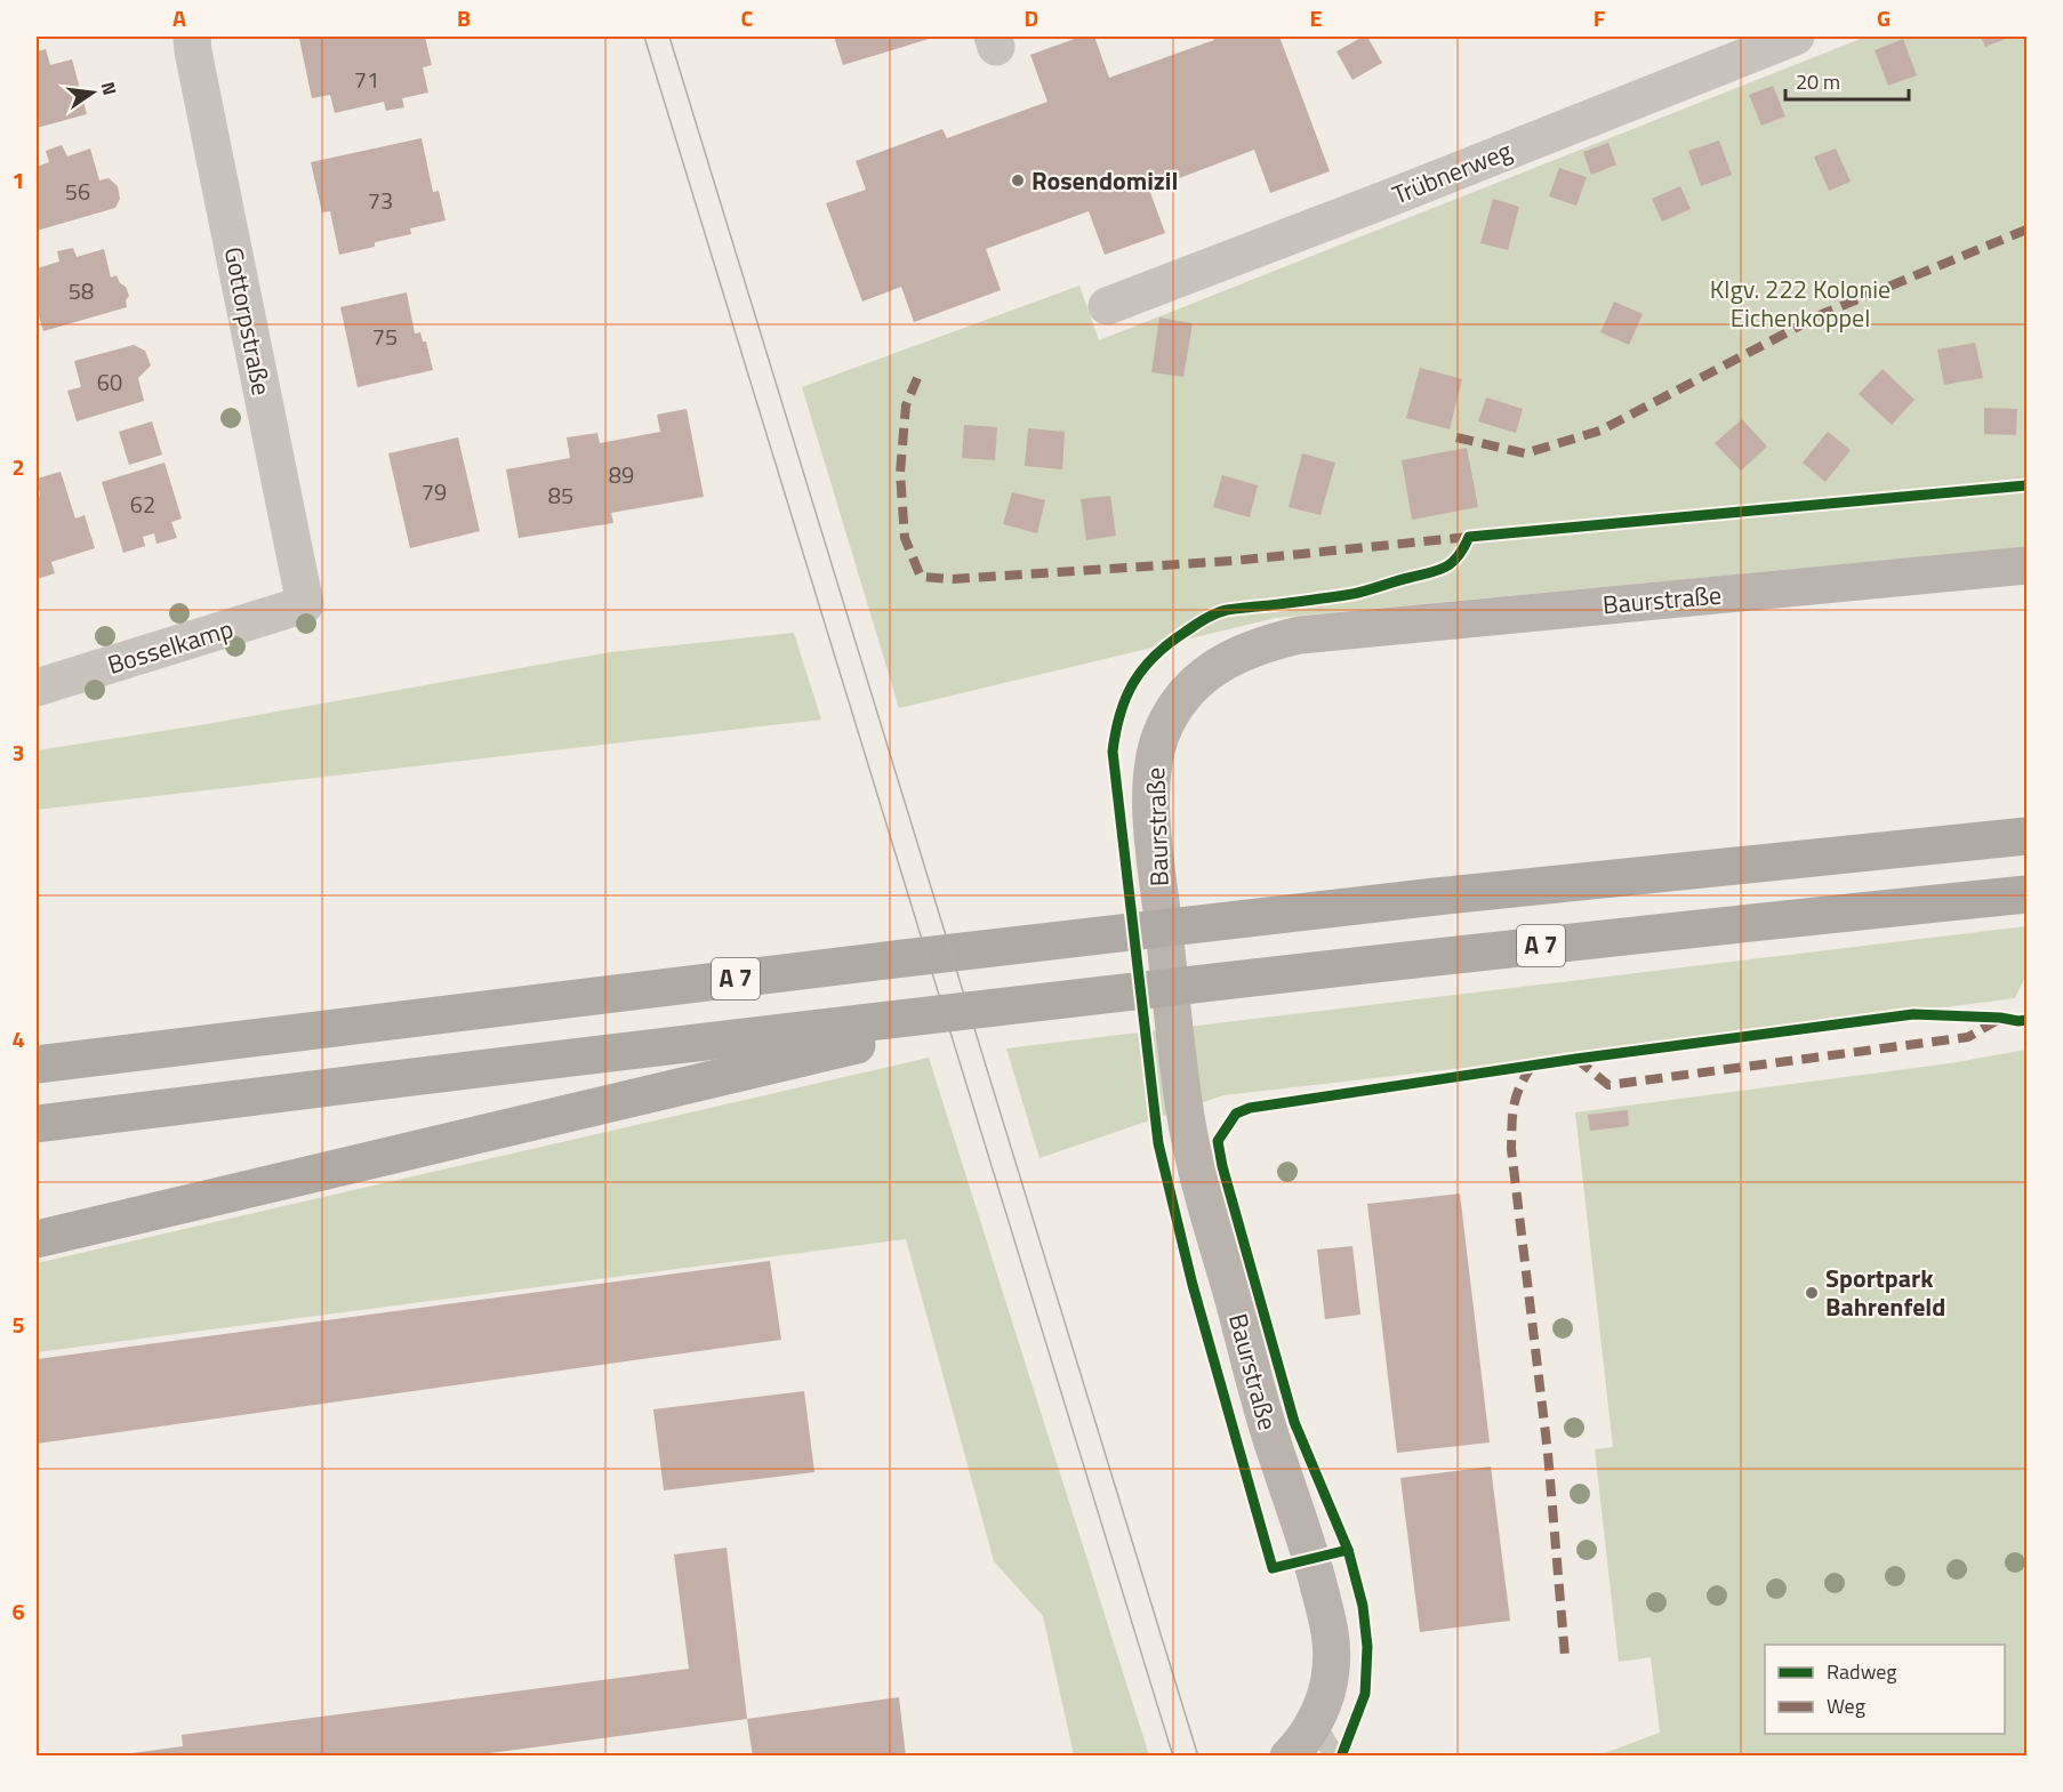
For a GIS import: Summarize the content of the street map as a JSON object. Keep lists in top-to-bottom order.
{
  "streets": {
    "highway": ["A 7"],
    "main road": ["Baurstraße"],
    "street": ["Trübnerweg", "Gottorpstraße", "Bosselkamp"]
  },
  "crossings": [
    ["Gottorpstraße", "Bosselkamp"]
  ],
  "parks": ["Klgv. 222 Kolonie Eichenkoppel"],
  "places": ["Rosendomizil", "Sportpark Bahrenfeld"],
  "house_numbers": [
    "71",
    "56",
    "73",
    "58",
    "75",
    "60",
    "89",
    "79",
    "85",
    "62"
  ],
  "legend": ["Radweg", "Weg"],
  "scale_bar": "20 m",
  "north": "right",
  "grid": {
    "columns": [
      "A",
      "B",
      "C",
      "D",
      "E",
      "F",
      "G"
    ],
    "rows": [
      "1",
      "2",
      "3",
      "4",
      "5",
      "6"
    ]
  }
}
